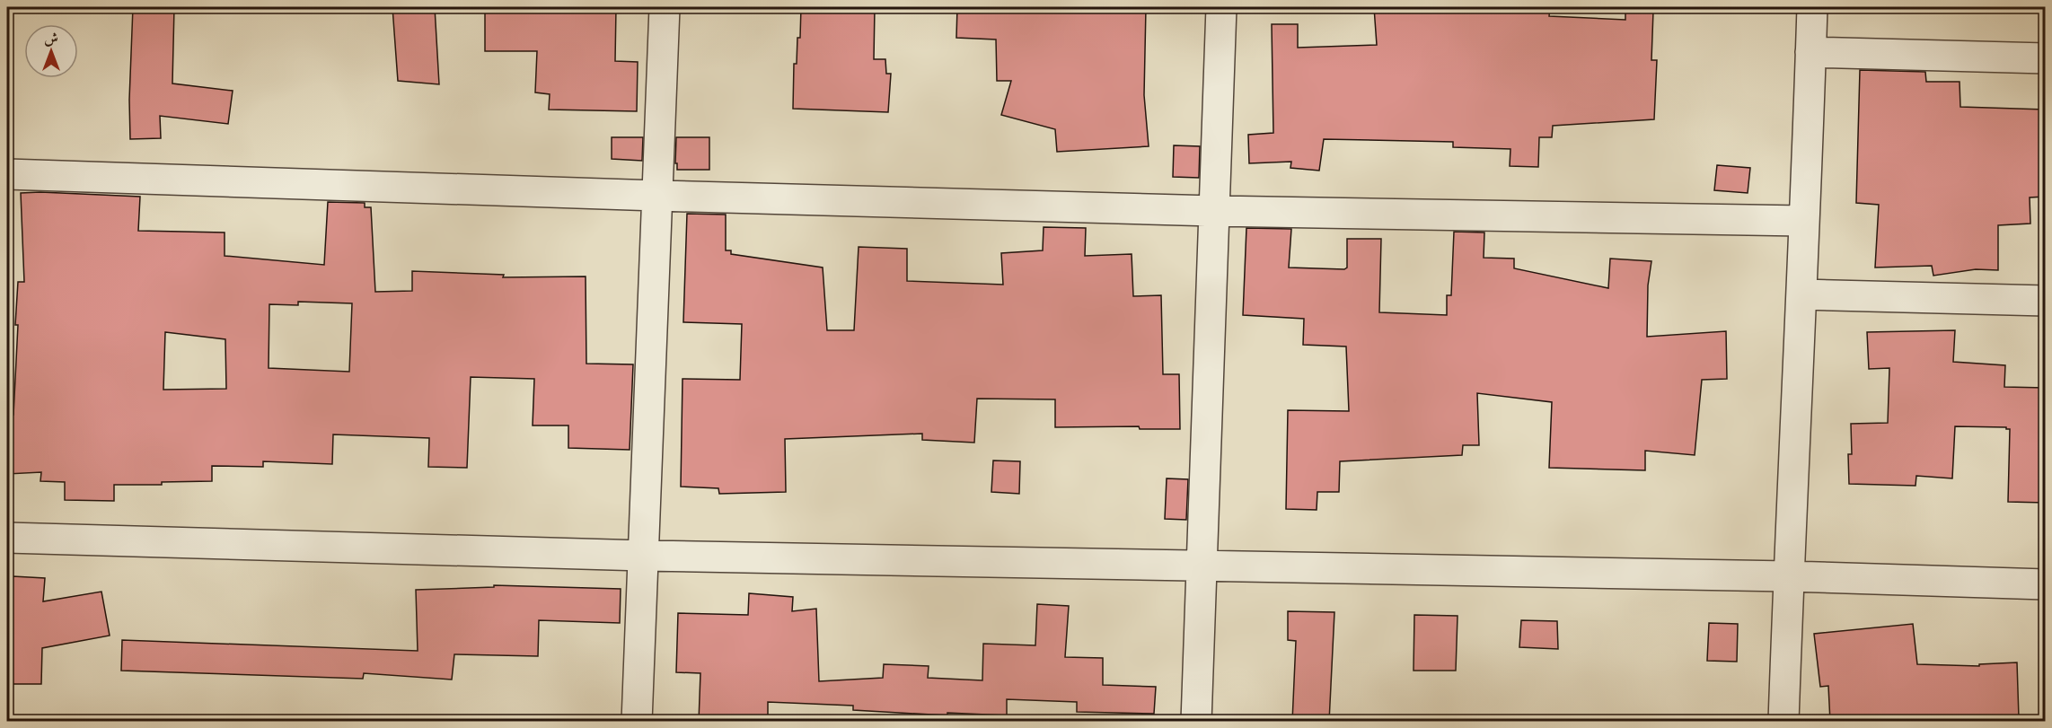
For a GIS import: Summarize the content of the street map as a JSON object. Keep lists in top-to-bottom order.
{
  "north": "top"
}
